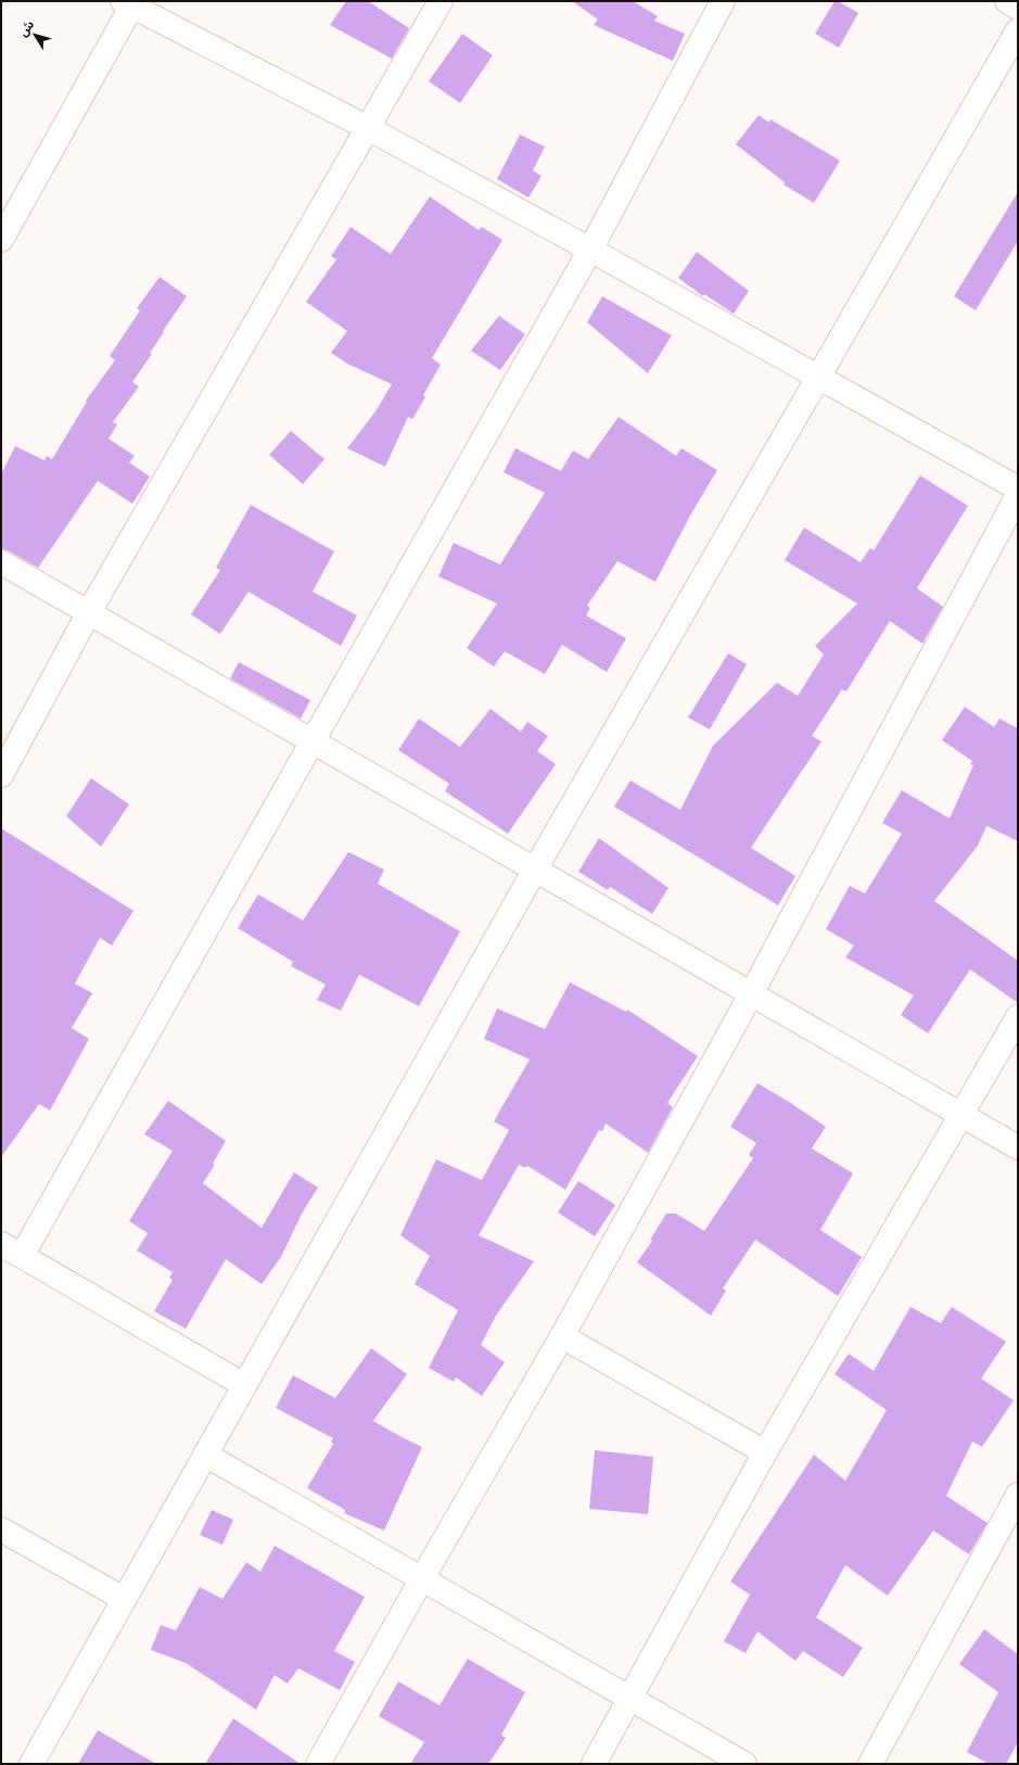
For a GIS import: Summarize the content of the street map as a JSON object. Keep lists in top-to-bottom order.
{
  "north": "top left"
}
